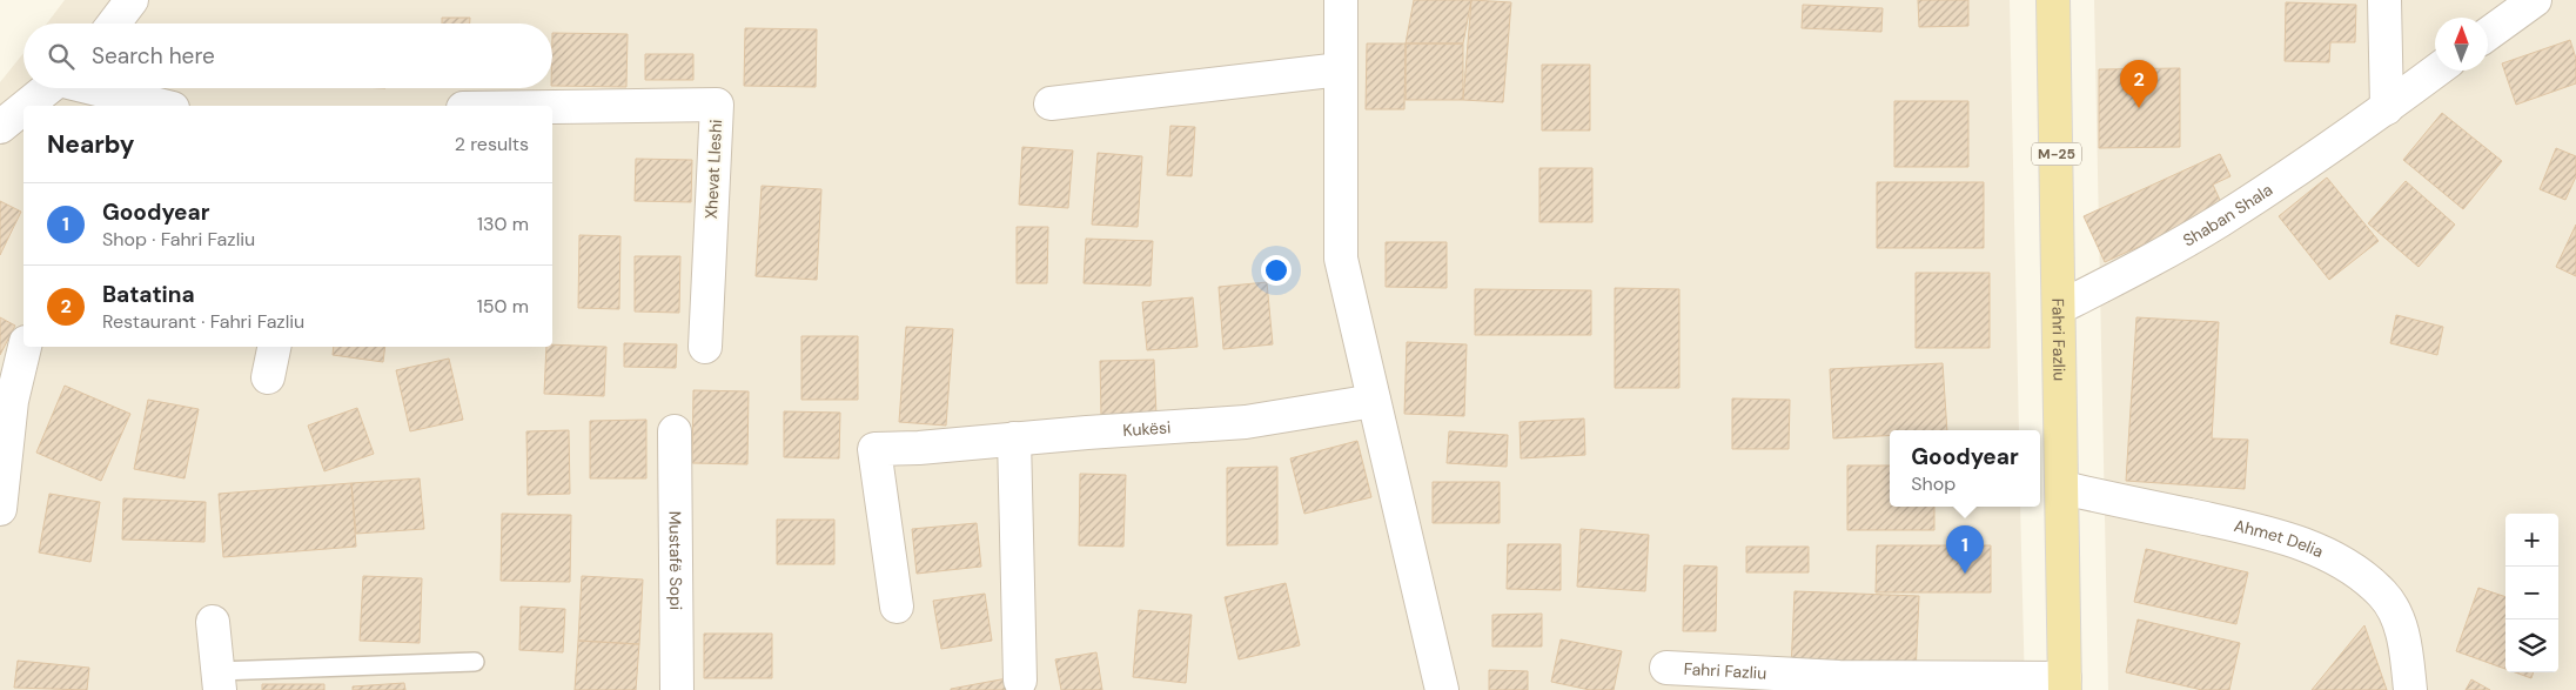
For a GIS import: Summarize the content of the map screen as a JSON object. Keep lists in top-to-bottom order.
{
  "streets": {
    "main road": ["M-25", "Fahri Fazliu"],
    "street": [
      "Xhevat Lleshi",
      "Shaban Shala",
      "Kukësi",
      "Ahmet Delia",
      "Mustafë Sopi"
    ]
  },
  "crossings": [
    ["Shaban Shala", "Fahri Fazliu"],
    ["Fahri Fazliu", "Ahmet Delia"]
  ],
  "north": "top",
  "page": {
    "search": "Search here",
    "pins": ["2", "1"],
    "heading": ["Nearby", "2 results"],
    "list": [
      {
        "mark": "1",
        "name": "Goodyear",
        "note": "Shop · Fahri Fazliu",
        "value": "130 m"
      },
      {
        "mark": "2",
        "name": "Batatina",
        "note": "Restaurant · Fahri Fazliu",
        "value": "150 m"
      }
    ],
    "popup": ["Goodyear", "Shop"],
    "map_buttons": ["+", "−"]
  }
}
